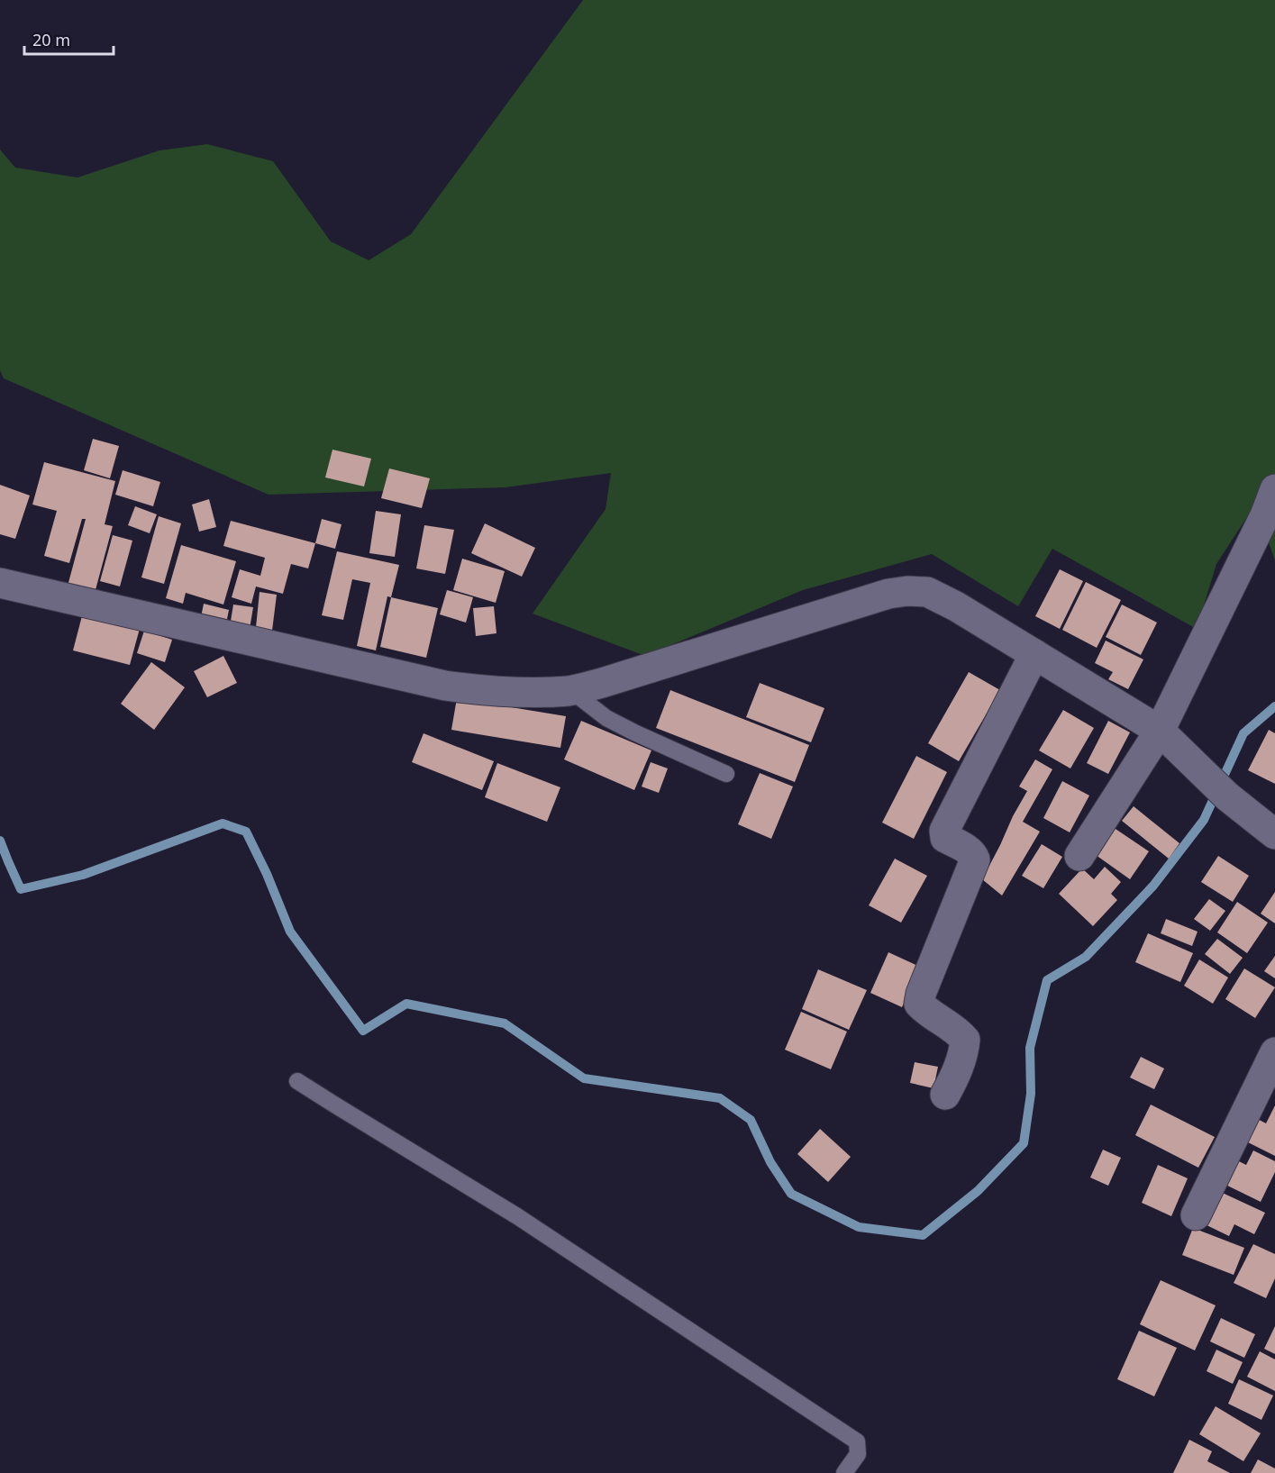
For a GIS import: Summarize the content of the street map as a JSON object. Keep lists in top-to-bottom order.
{
  "scale_bar": "20 m"
}
